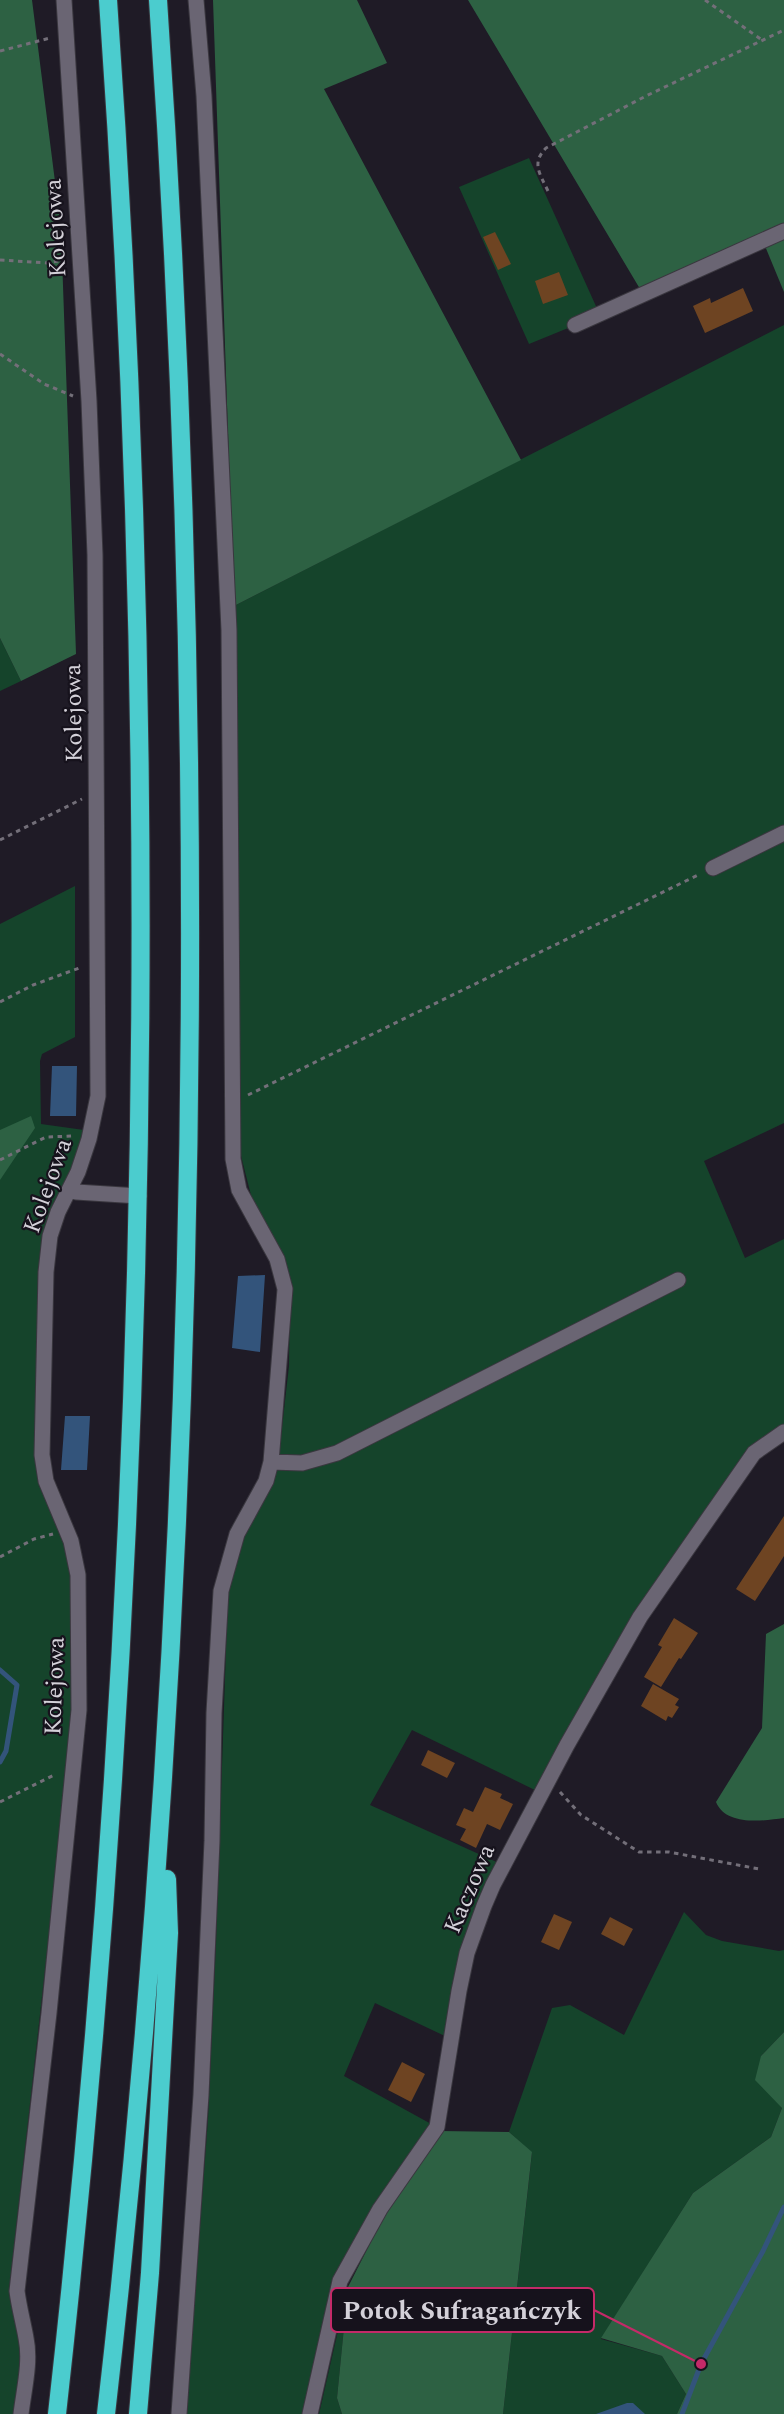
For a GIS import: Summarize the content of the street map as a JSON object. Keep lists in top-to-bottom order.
{
  "streets": {
    "street": ["Kolejowa", "Kaczowa"]
  },
  "places": ["Potok Sufragańczyk"]
}
